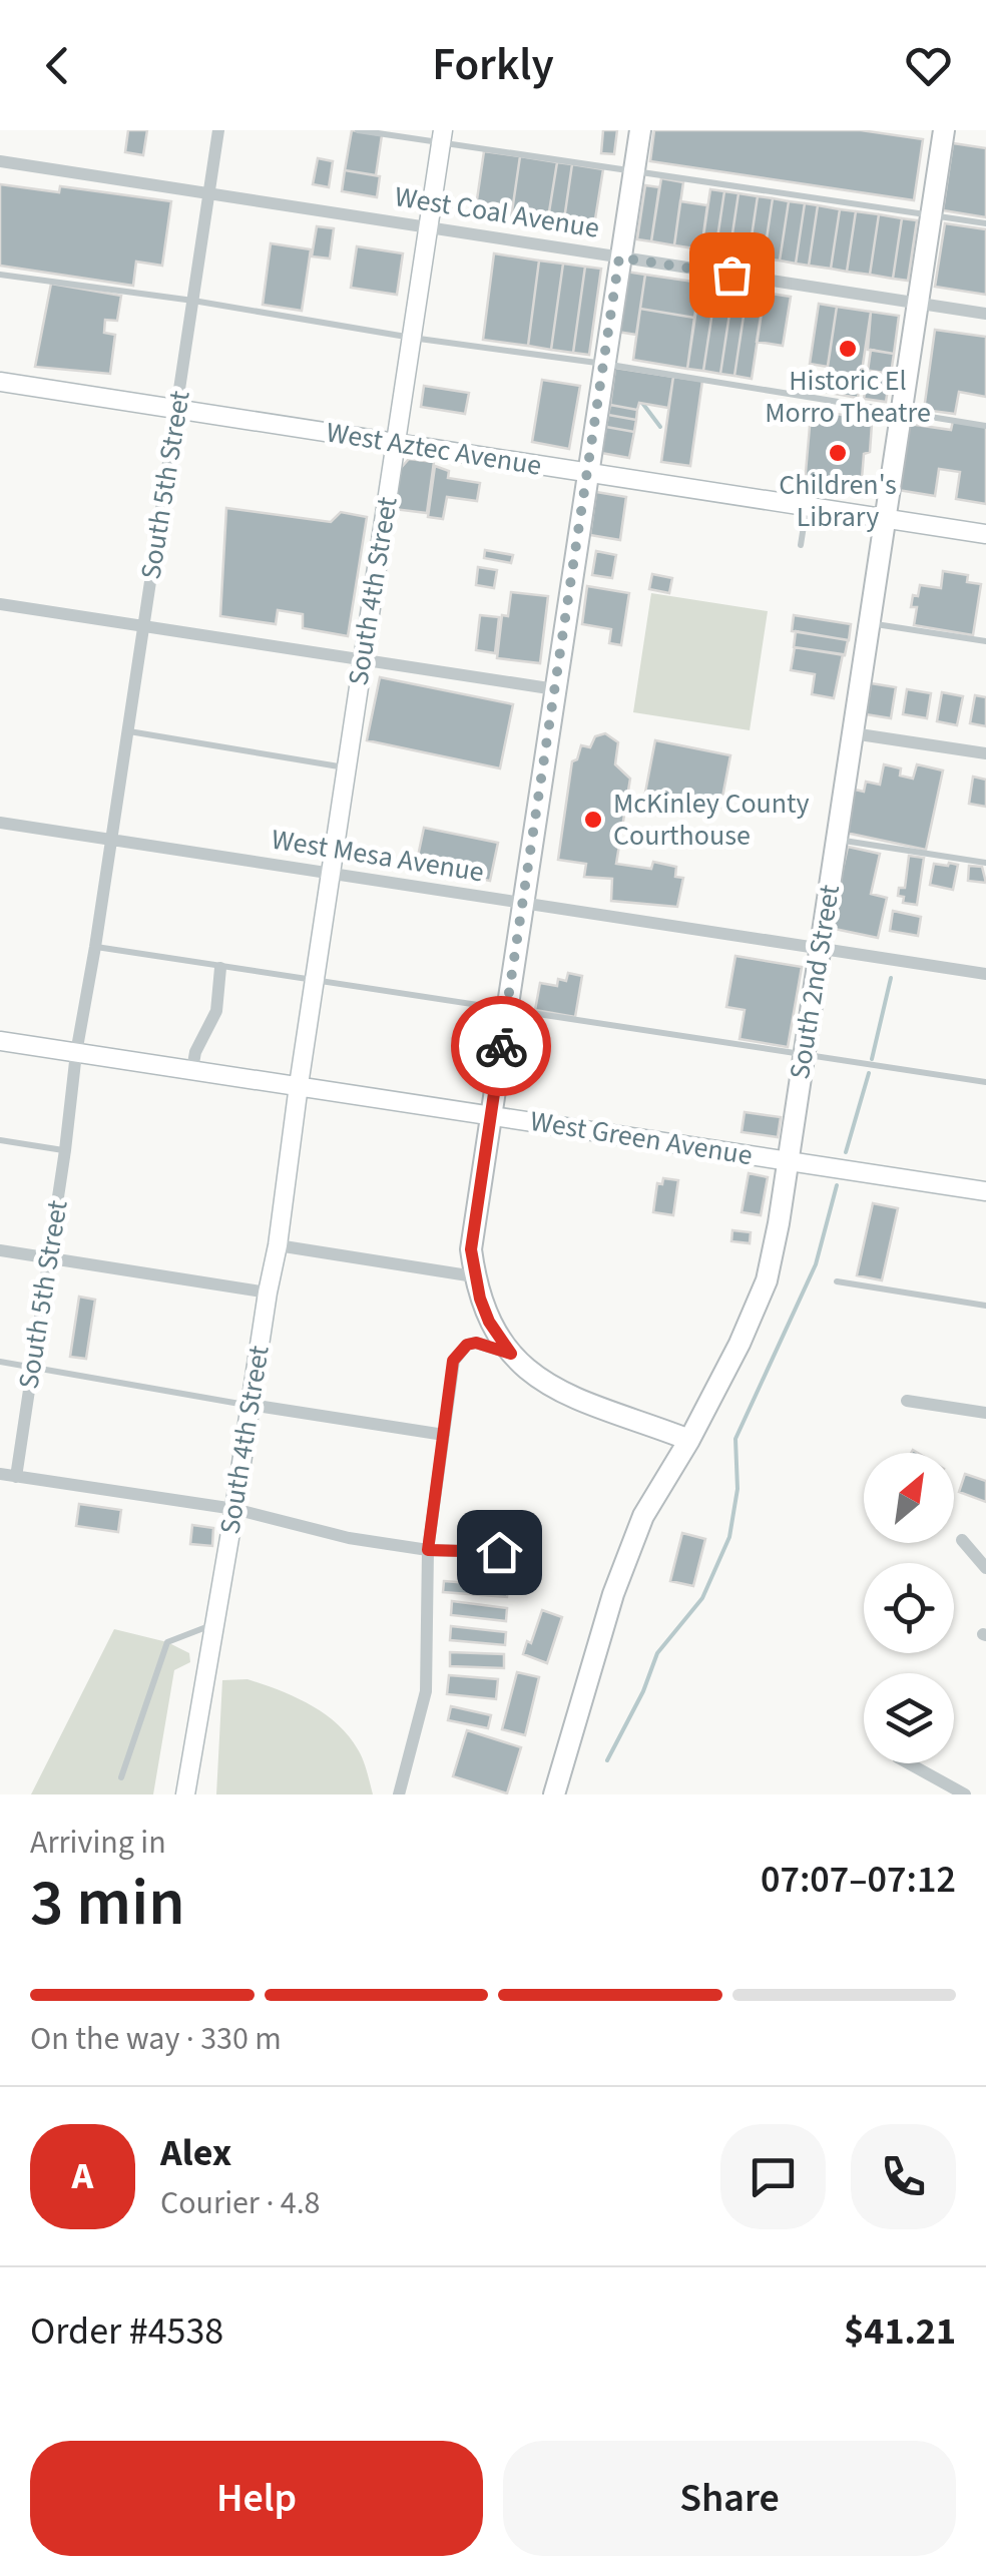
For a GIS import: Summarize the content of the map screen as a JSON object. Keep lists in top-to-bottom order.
{
  "streets": {
    "main road": ["South 2nd Street"],
    "street": [
      "West Coal Avenue",
      "West Aztec Avenue",
      "South 5th Street",
      "South 4th Street",
      "West Mesa Avenue",
      "West Green Avenue"
    ]
  },
  "crossings": [
    ["West Coal Avenue", "South 5th Street"],
    ["West Coal Avenue", "South 4th Street"],
    ["West Coal Avenue", "South 2nd Street"],
    ["West Aztec Avenue", "South 5th Street"],
    ["West Aztec Avenue", "South 4th Street"],
    ["West Aztec Avenue", "South 2nd Street"],
    ["South 5th Street", "West Mesa Avenue"],
    ["South 5th Street", "West Green Avenue"],
    ["South 4th Street", "West Mesa Avenue"],
    ["South 4th Street", "West Green Avenue"],
    ["West Mesa Avenue", "South 2nd Street"],
    ["South 2nd Street", "West Green Avenue"]
  ],
  "places": ["Historic El Morro Theatre", "Children's Library", "McKinley County Courthouse"],
  "north": "top right",
  "page": {
    "header": "Forkly",
    "heading": ["3 min", "Arriving in", "07:07–07:12"],
    "panel": [
      "Alex",
      "Courier · 4.8",
      "Order #4538",
      "$41.21"
    ],
    "bar": "On the way · 330 m",
    "round": "A",
    "buttons": ["Help", "Share"]
  }
}
